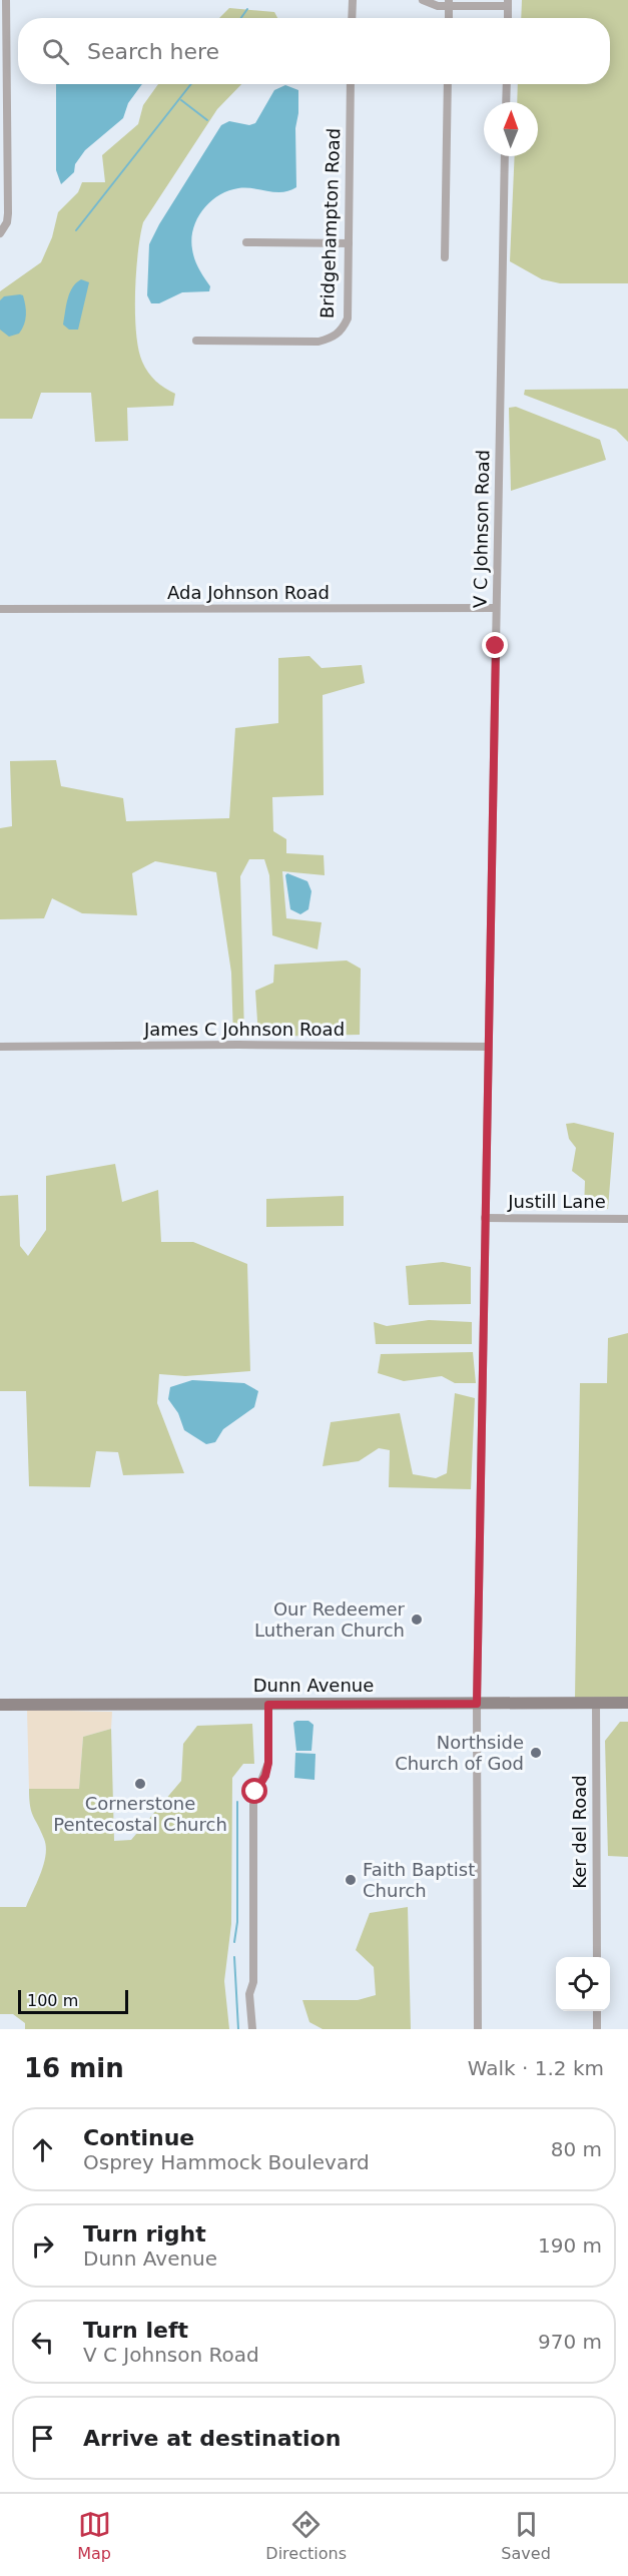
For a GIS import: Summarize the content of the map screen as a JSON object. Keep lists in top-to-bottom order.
{
  "streets": {
    "main road": ["Dunn Avenue"],
    "street": [
      "Bridgehampton Road",
      "V C Johnson Road",
      "Ada Johnson Road",
      "James C Johnson Road",
      "Justill Lane",
      "Ker del Road"
    ]
  },
  "crossings": [
    ["V C Johnson Road", "Ada Johnson Road"],
    ["V C Johnson Road", "James C Johnson Road"],
    ["V C Johnson Road", "Justill Lane"],
    ["V C Johnson Road", "Dunn Avenue"],
    ["Dunn Avenue", "Ker del Road"]
  ],
  "places": [
    "Our Redeemer Lutheran Church",
    "Northside Church of God",
    "Cornerstone Pentecostal Church",
    "Faith Baptist Church"
  ],
  "scale_bar": "100 m",
  "north": "top",
  "page": {
    "search": "Search here",
    "scale": "100 m",
    "heading": ["16 min", "Walk · 1.2 km"],
    "list": [
      ["Continue", "Osprey Hammock Boulevard", "80 m"],
      ["Turn right", "Dunn Avenue", "190 m"],
      ["Turn left", "V C Johnson Road", "970 m"],
      "Arrive at destination"
    ],
    "nav": ["Map", "Directions", "Saved"]
  }
}
